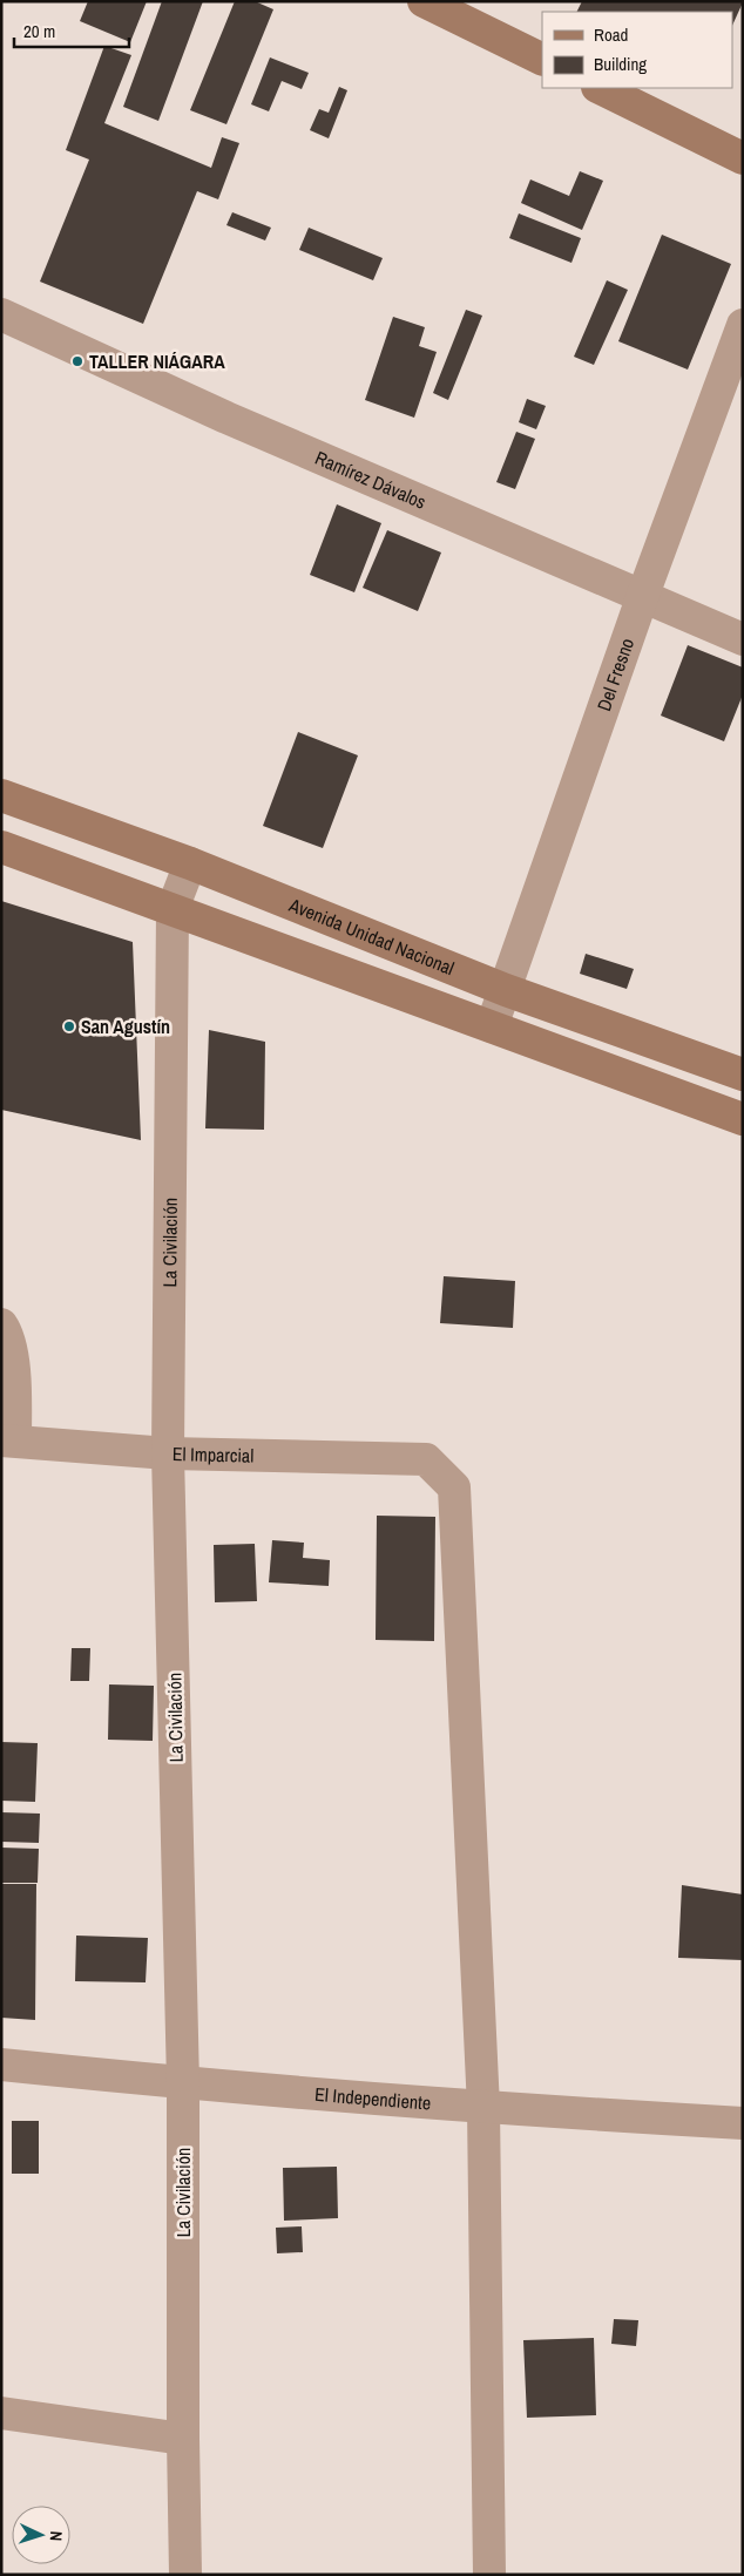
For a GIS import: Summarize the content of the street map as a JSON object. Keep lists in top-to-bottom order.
{
  "streets": {
    "main road": ["Avenida Unidad Nacional"],
    "street": [
      "Ramírez Dávalos",
      "Del Fresno",
      "La Civilación",
      "El Imparcial",
      "El Independiente"
    ]
  },
  "crossings": [
    ["Ramírez Dávalos", "Del Fresno"],
    ["Del Fresno", "Avenida Unidad Nacional"],
    ["Avenida Unidad Nacional", "La Civilación"],
    ["La Civilación", "El Imparcial"],
    ["La Civilación", "El Independiente"],
    ["El Imparcial", "El Independiente"]
  ],
  "places": ["TALLER NIÁGARA", "San Agustín"],
  "legend": ["Road", "Building"],
  "scale_bar": "20 m",
  "north": "right"
}
